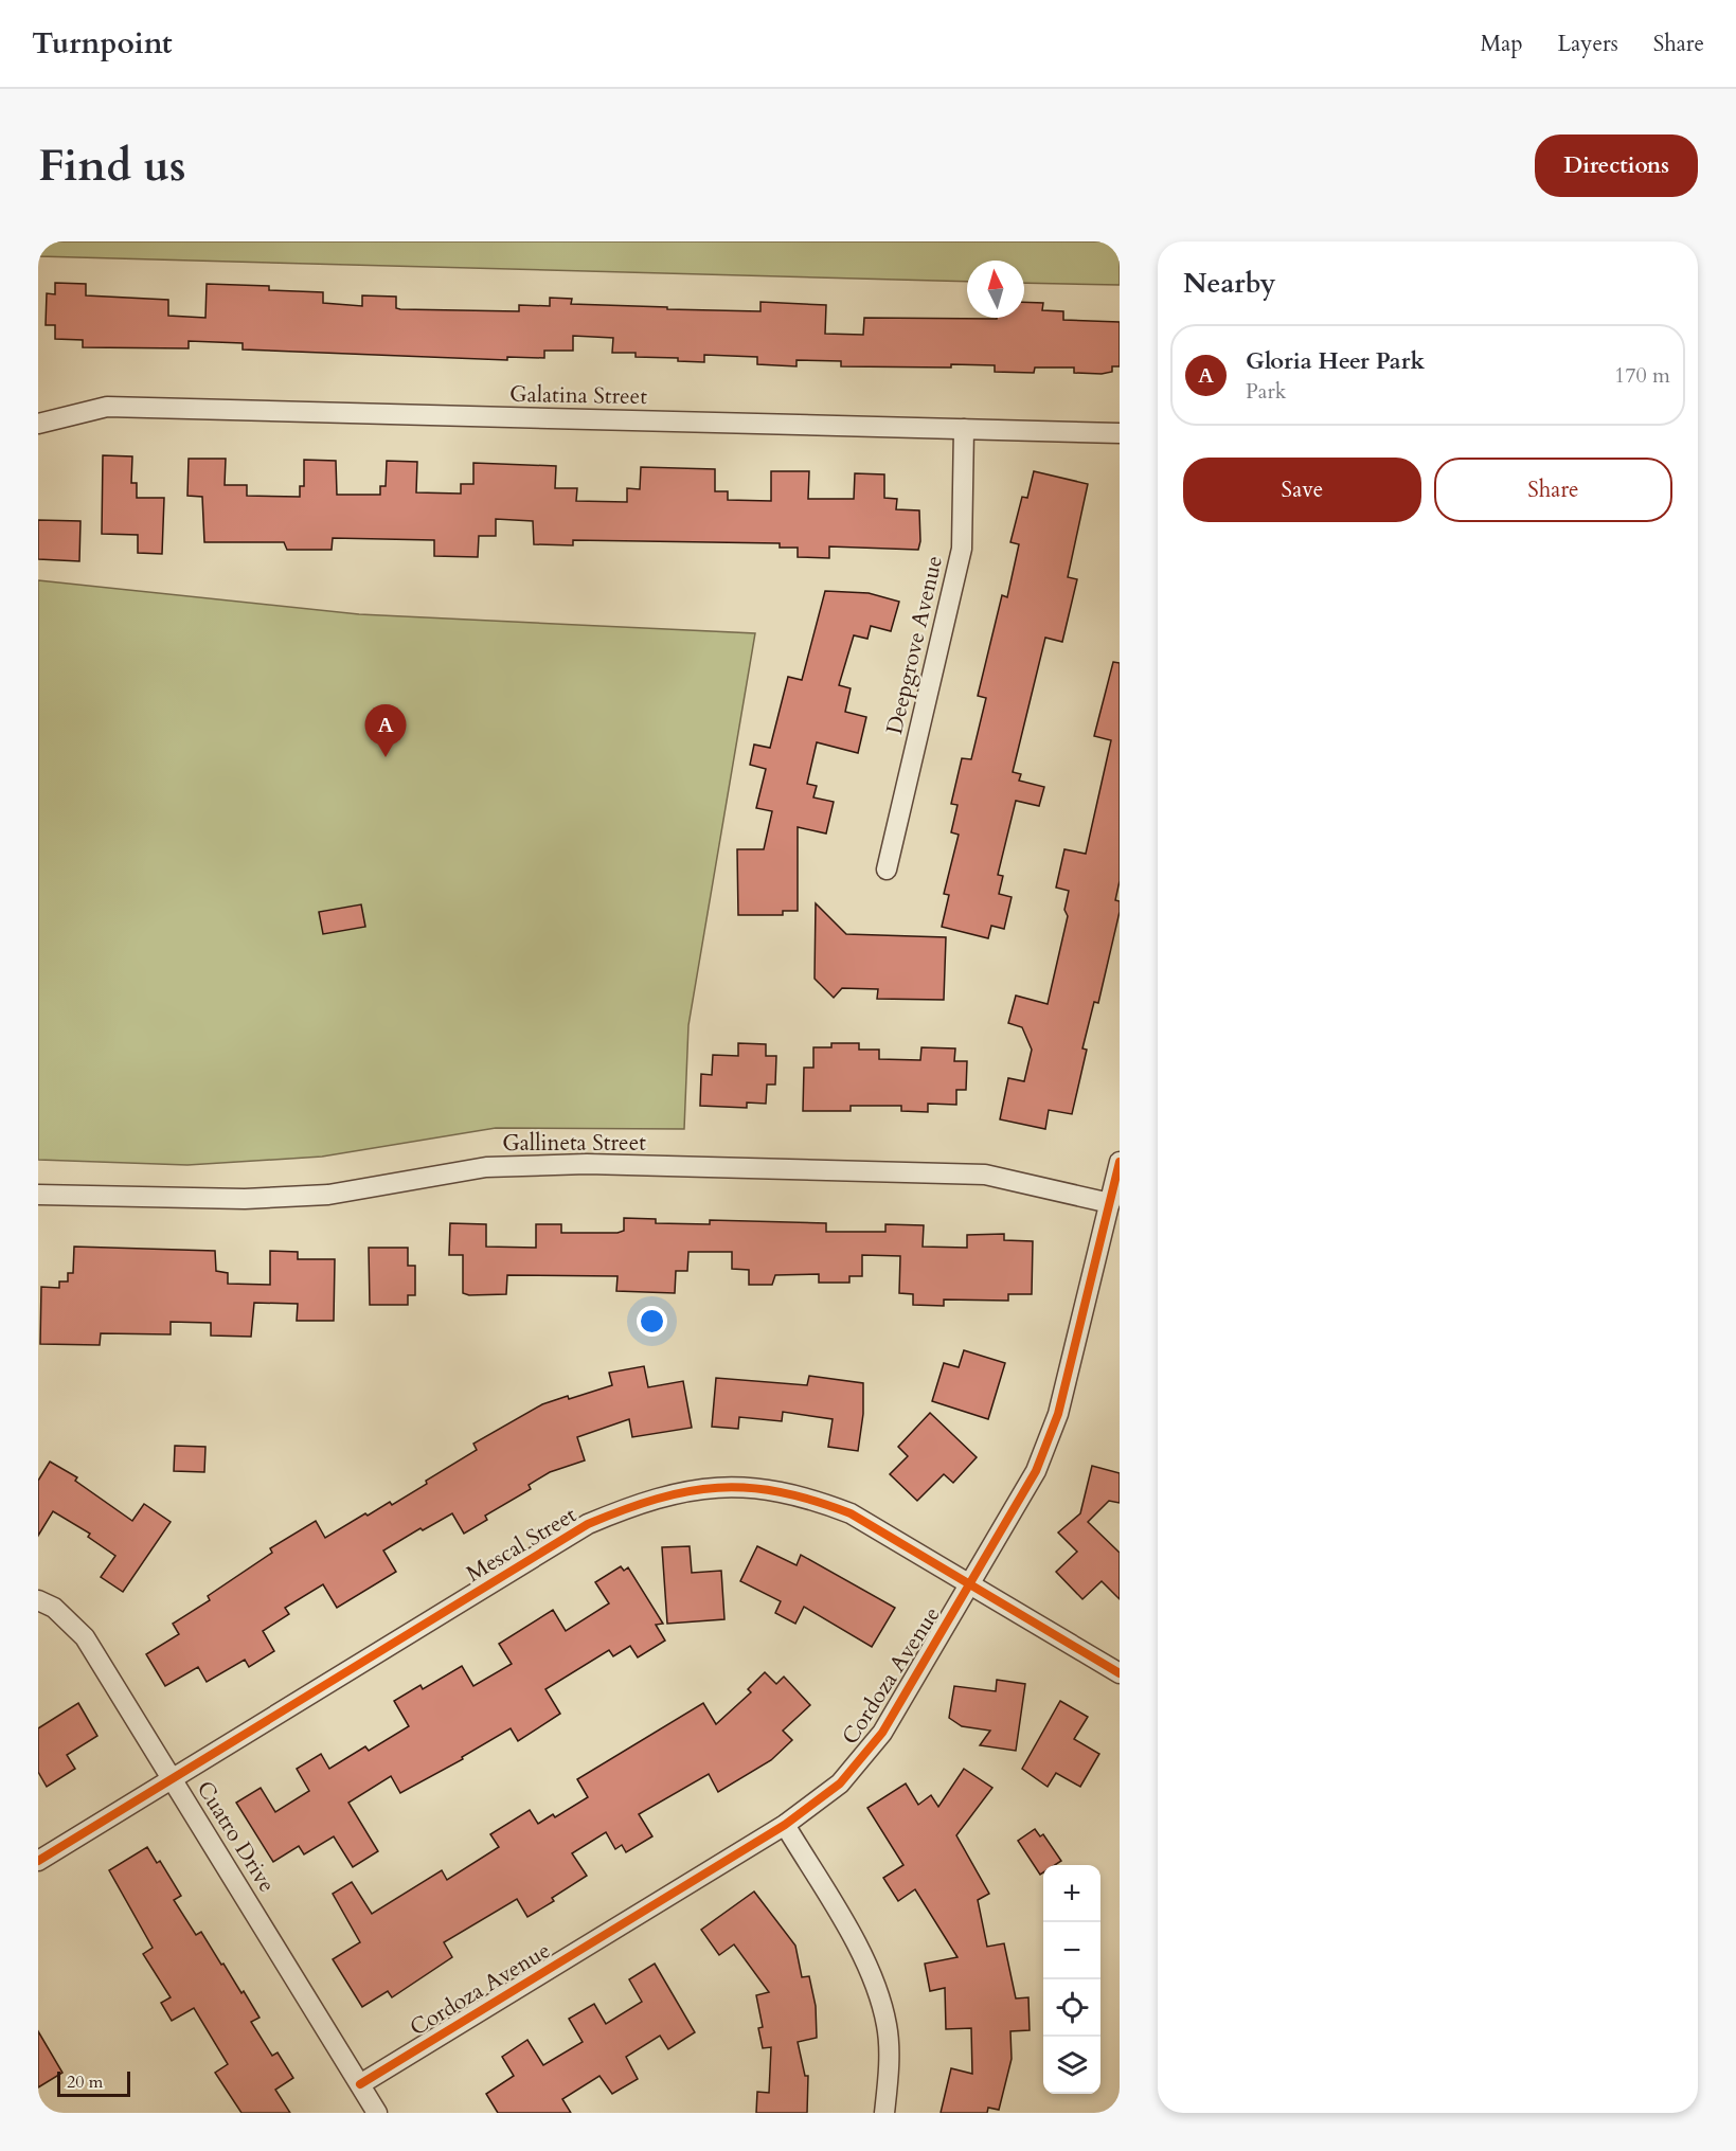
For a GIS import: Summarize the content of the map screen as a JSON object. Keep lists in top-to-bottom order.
{
  "streets": {
    "street": [
      "Galatina Street",
      "Deepgrove Avenue",
      "Gallineta Street",
      "Mescal Street",
      "Cordoza Avenue",
      "Cuatro Drive"
    ]
  },
  "crossings": [
    ["Galatina Street", "Deepgrove Avenue"],
    ["Gallineta Street", "Cordoza Avenue"],
    ["Mescal Street", "Cordoza Avenue"],
    ["Mescal Street", "Cuatro Drive"],
    ["Cordoza Avenue", "Cuatro Drive"]
  ],
  "scale_bar": "20 m",
  "north": "top",
  "page": {
    "header": "Turnpoint",
    "nav": ["Map", "Layers", "Share"],
    "buttons": [
      "Directions",
      ["Save", "Share"]
    ],
    "title": "Find us",
    "heading": "Nearby",
    "list": [
      {
        "mark": "A",
        "name": "Gloria Heer Park",
        "note": "Park",
        "value": "170 m"
      }
    ],
    "pins": "A",
    "map_buttons": ["+", "−"],
    "scale": "20 m"
  }
}
